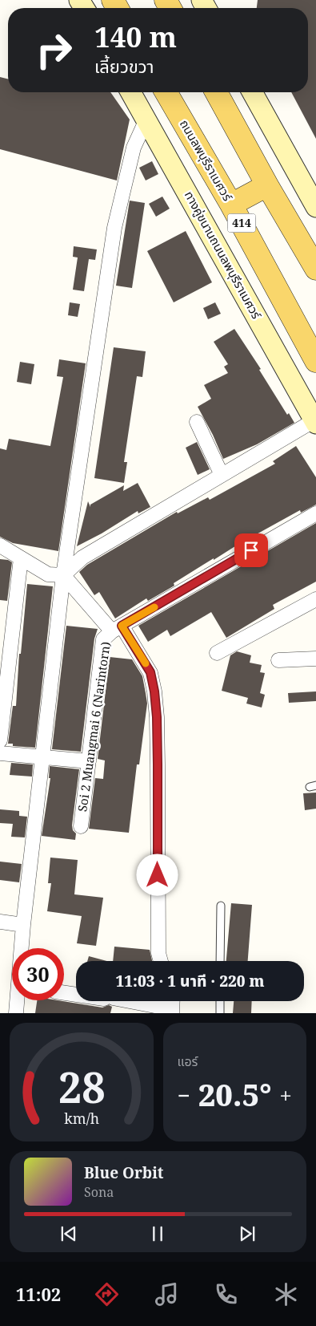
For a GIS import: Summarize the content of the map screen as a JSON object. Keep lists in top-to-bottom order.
{
  "streets": {
    "main road": ["ถนนลพบุรีราเมศวร์", "414", "ทางคู่ขนานถนนลพบุรีราเมศวร์"],
    "street": ["Soi 2 Muangmai 6 (Narintorn)"]
  },
  "page": {
    "turn": ["140 m", "เลี้ยวขวา"],
    "limit": "30",
    "trip": "11:03 · 1 นาที · 220 m",
    "tile": "แอร์",
    "heat": ["−", "20.5°", "+"],
    "song": ["Blue Orbit", "Sona"],
    "tabs": "11:02",
    "gauge": ["28", "km/h"]
  }
}
